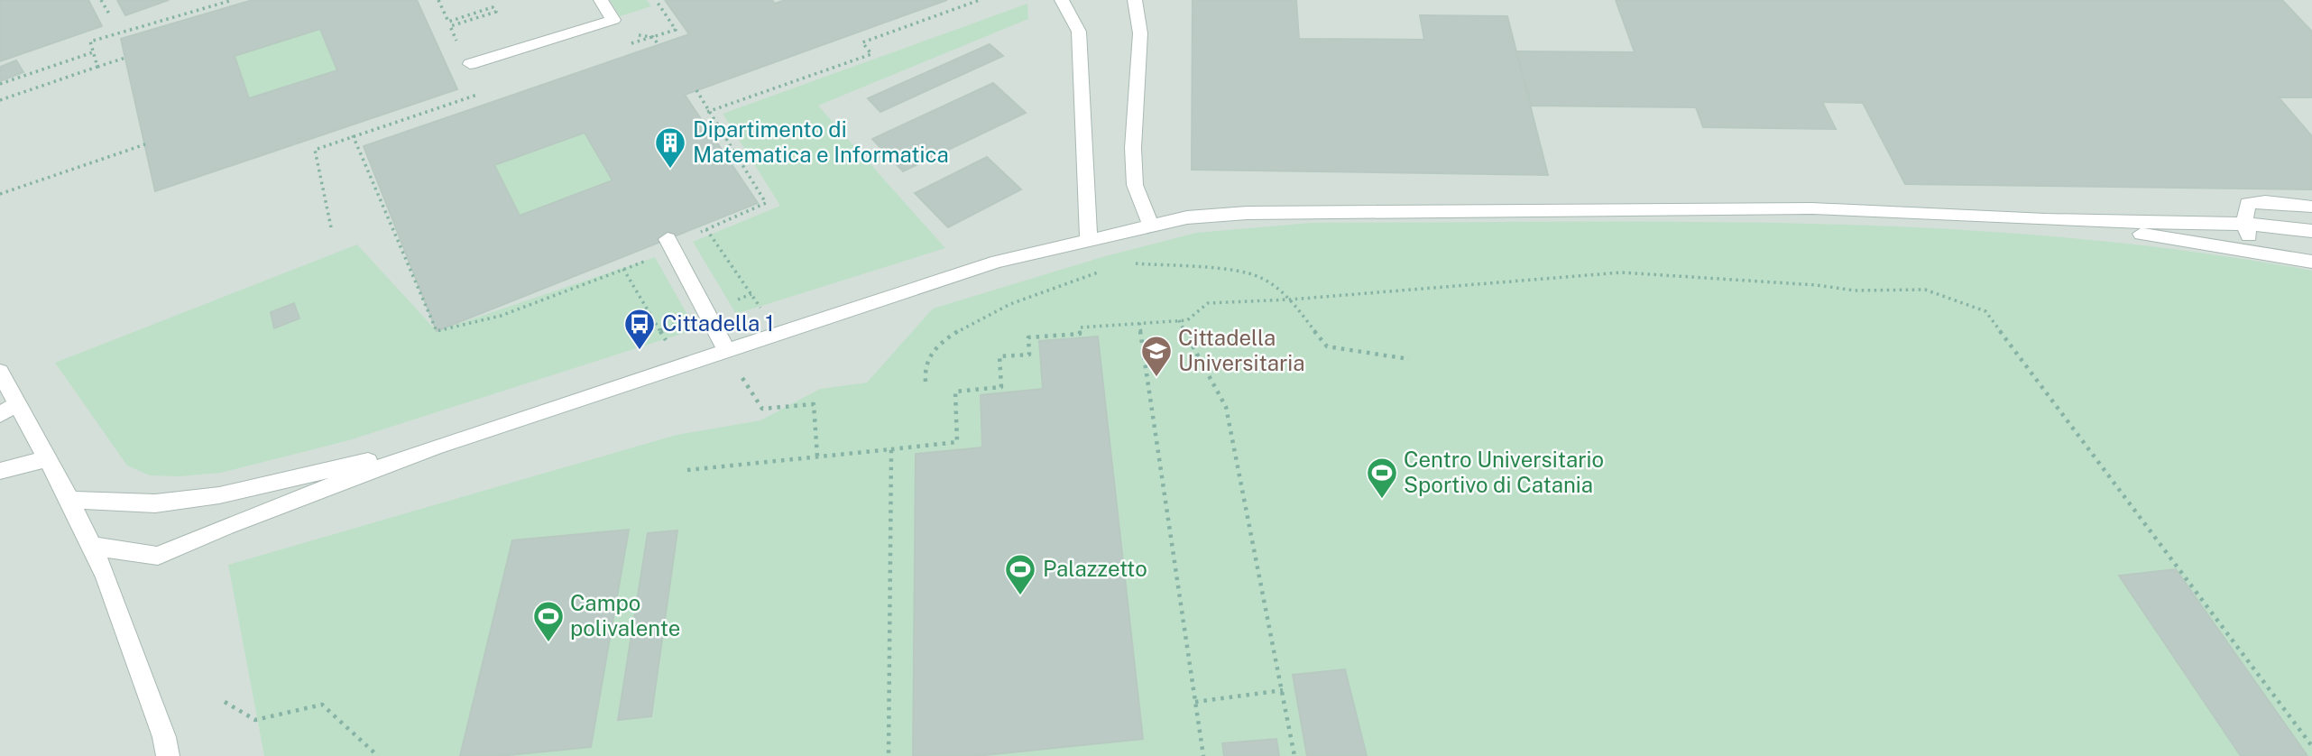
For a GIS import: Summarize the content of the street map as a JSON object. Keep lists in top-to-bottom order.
{
  "places": {
    "building": ["Dipartimento di Matematica e Informatica"],
    "bus stop": ["Cittadella 1"],
    "school or university": ["Cittadella Universitaria"],
    "sports": ["Centro Universitario Sportivo di Catania", "Palazzetto", "Campo polivalente"]
  }
}
